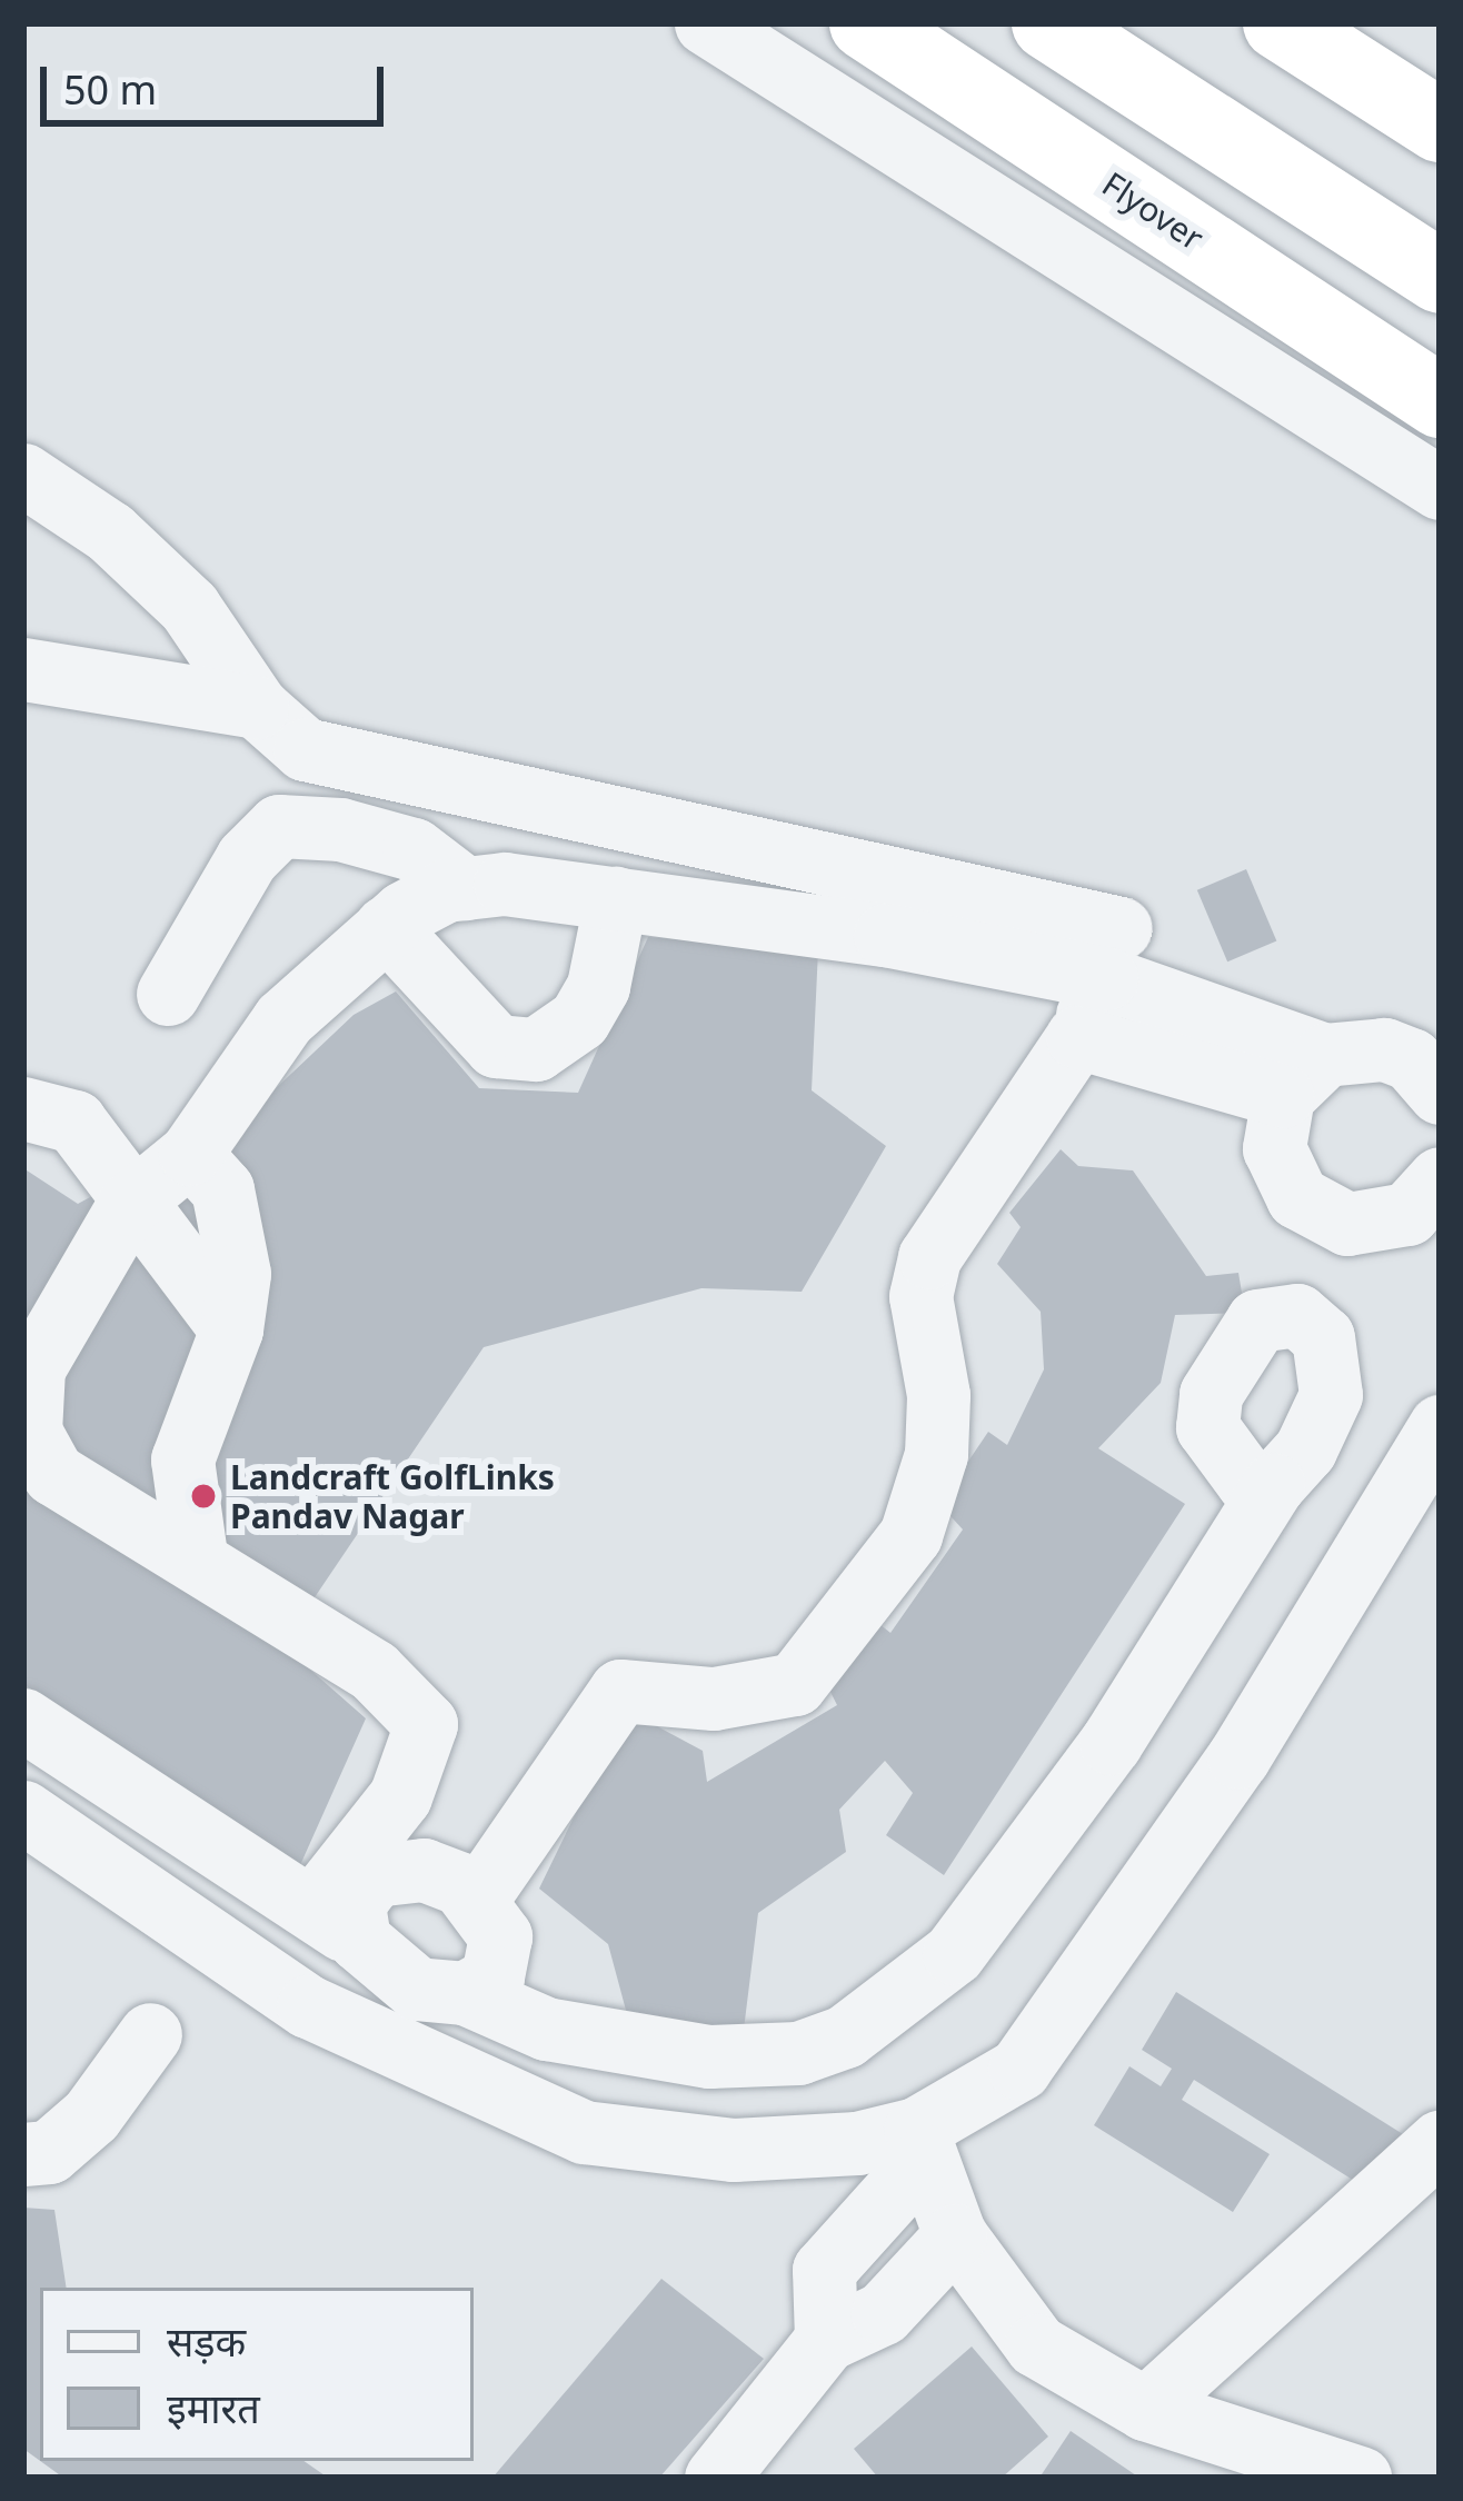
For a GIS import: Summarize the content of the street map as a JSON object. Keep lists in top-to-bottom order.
{
  "streets": {
    "highway": ["Flyover"]
  },
  "places": ["Landcraft GolfLinks Pandav Nagar"],
  "legend": ["सड़क", "इमारत"],
  "scale_bar": "50 m"
}
